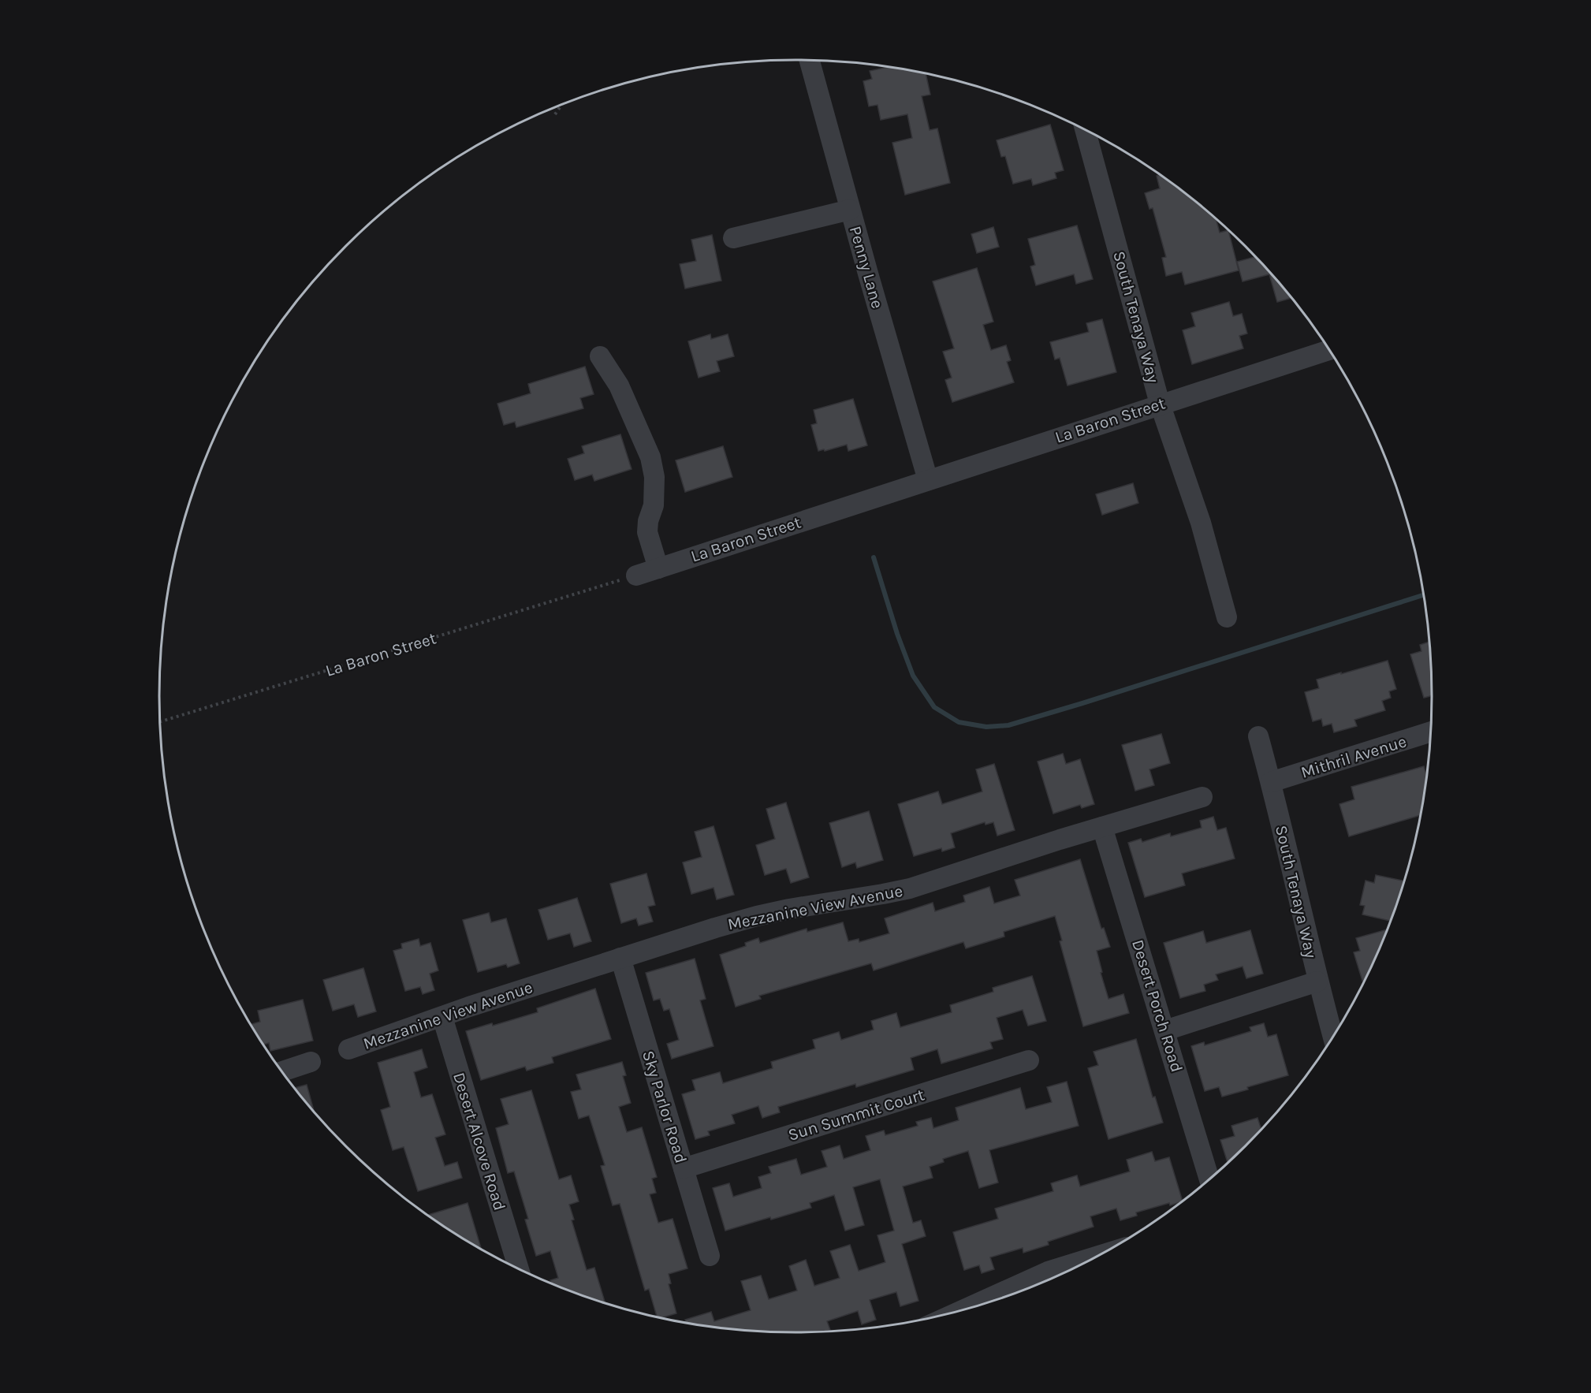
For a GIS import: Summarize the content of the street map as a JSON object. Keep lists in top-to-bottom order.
{
  "streets": {
    "street": [
      "Penny Lane",
      "South Tenaya Way",
      "La Baron Street",
      "Mithril Avenue",
      "Mezzanine View Avenue",
      "Desert Porch Road",
      "Sky Parlor Road",
      "Sun Summit Court",
      "Desert Alcove Road"
    ]
  },
  "crossings": [
    ["Penny Lane", "La Baron Street"],
    ["South Tenaya Way", "La Baron Street"],
    ["South Tenaya Way", "Mithril Avenue"],
    ["Mezzanine View Avenue", "Desert Porch Road"],
    ["Mezzanine View Avenue", "Sky Parlor Road"],
    ["Mezzanine View Avenue", "Desert Alcove Road"],
    ["Sky Parlor Road", "Sun Summit Court"]
  ]
}
